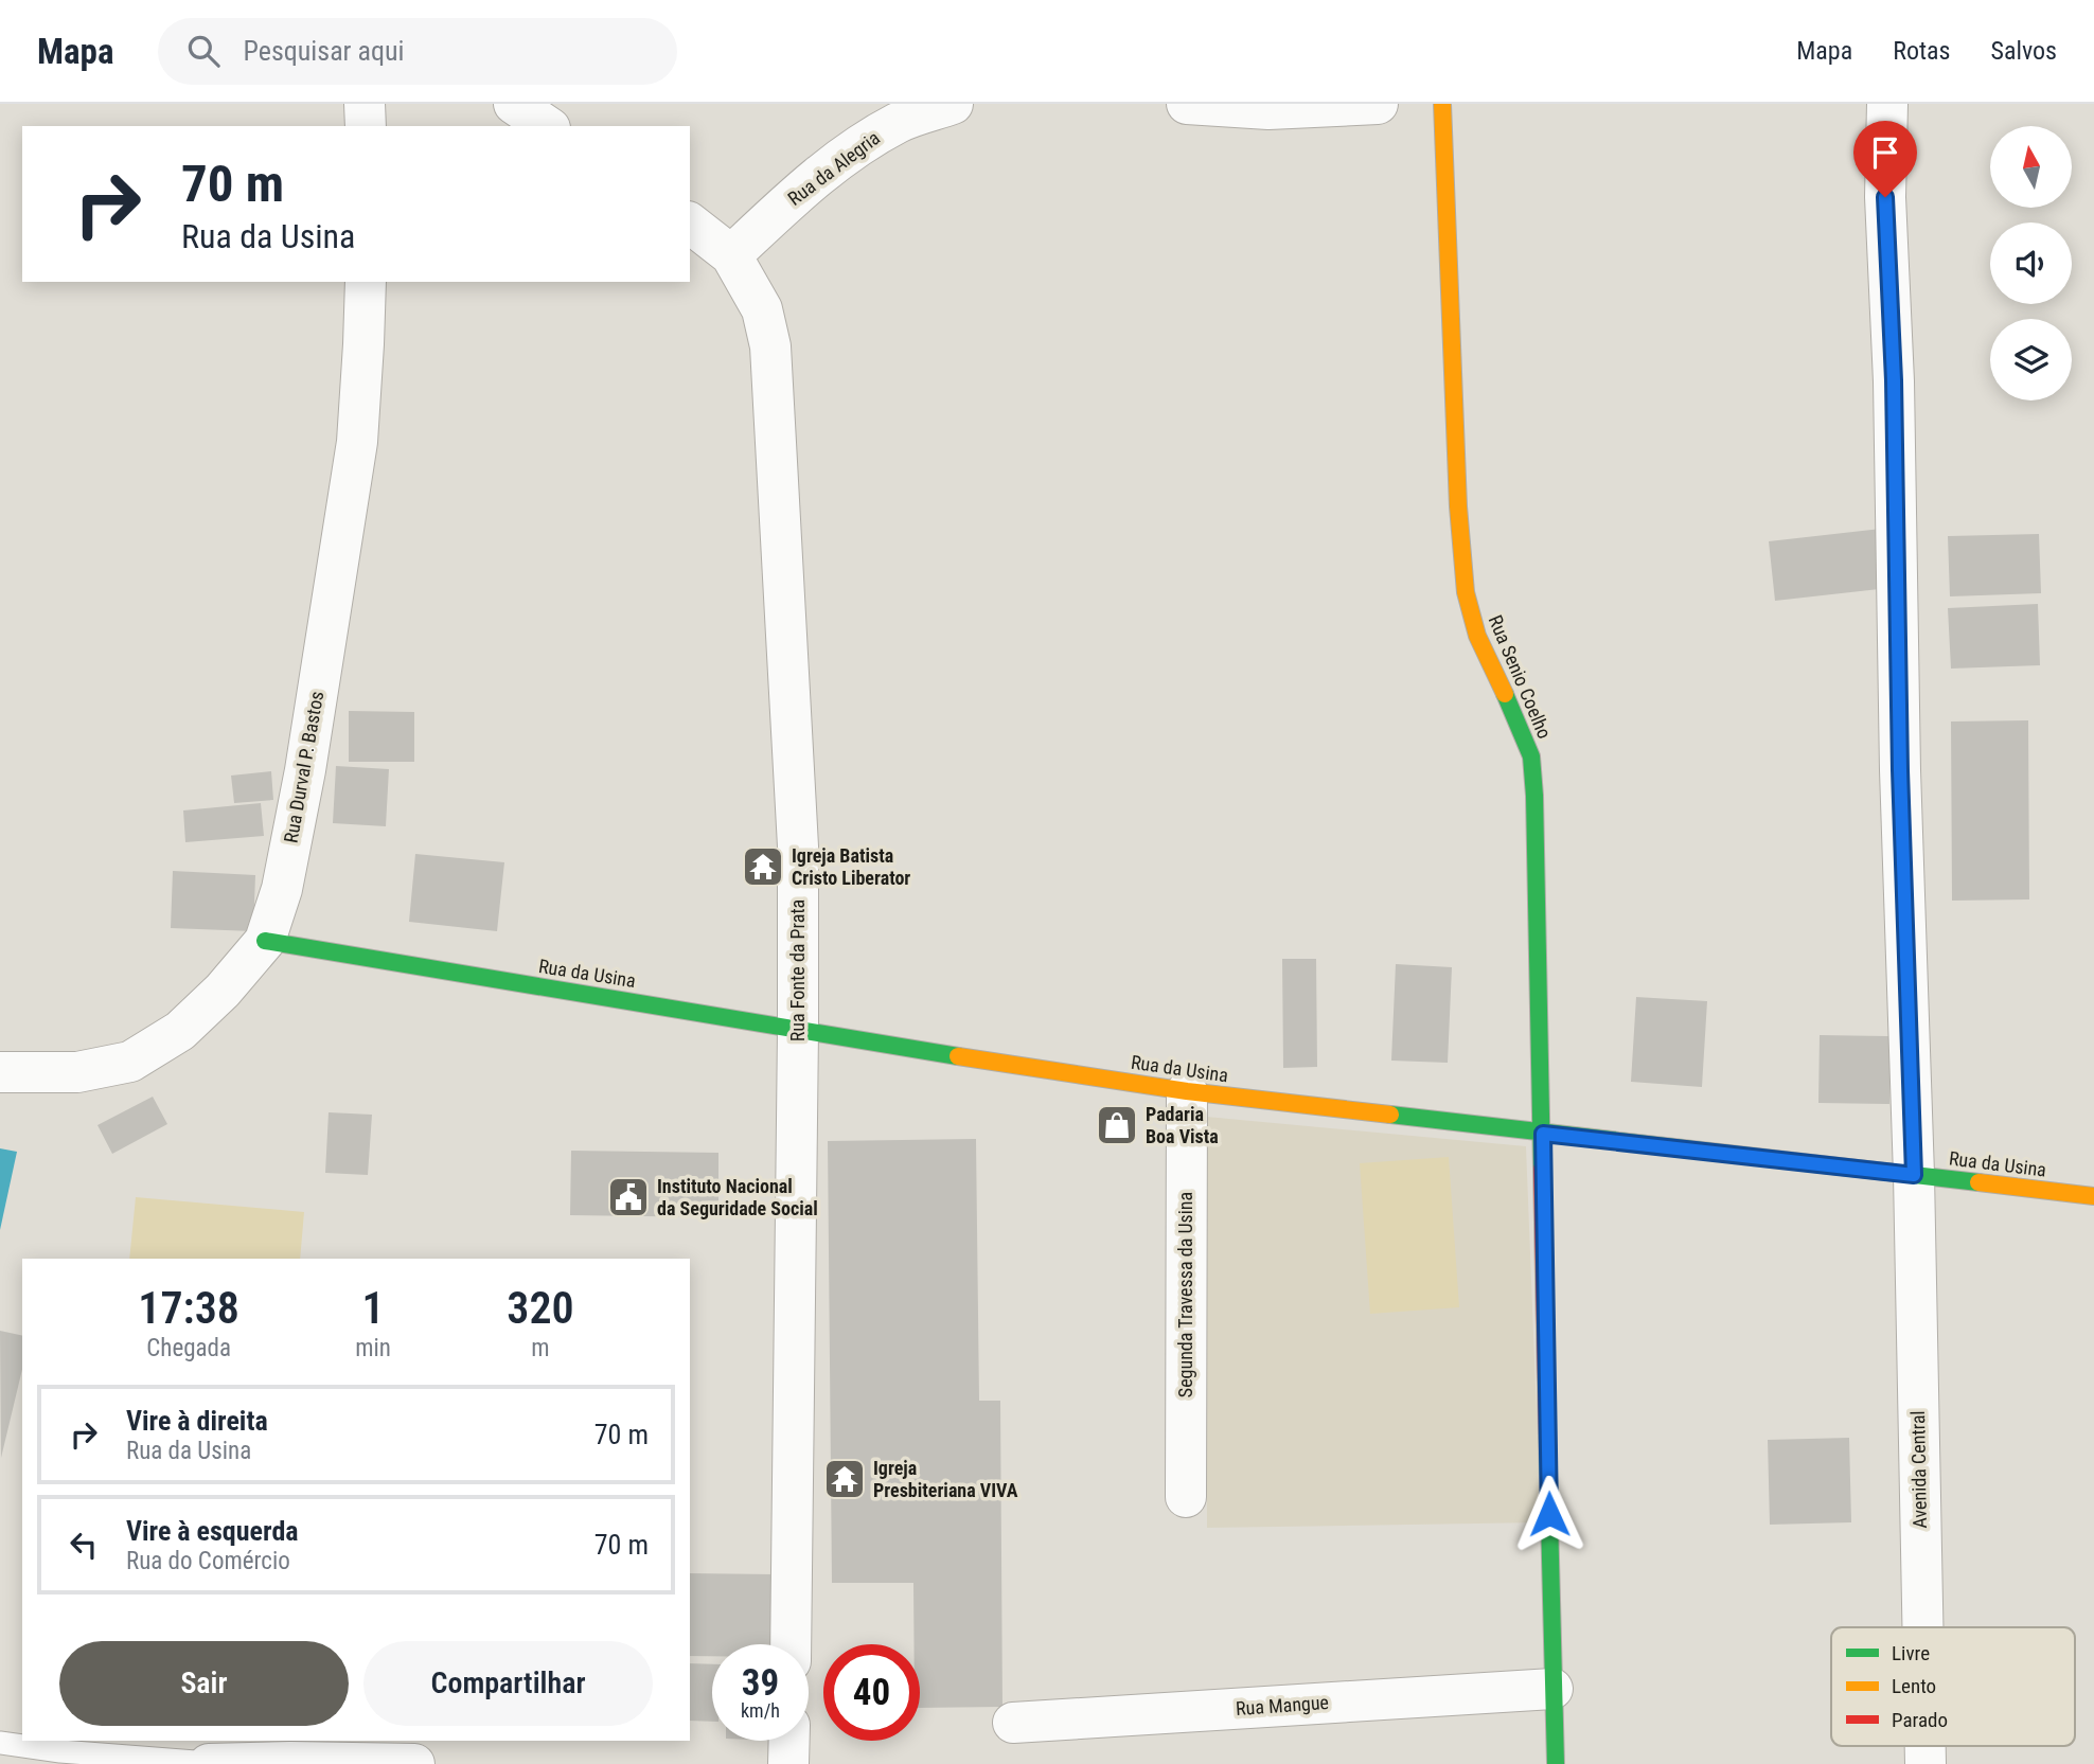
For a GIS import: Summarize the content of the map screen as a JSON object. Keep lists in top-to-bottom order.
{
  "streets": {
    "street": [
      "Rua da Alegria",
      "Rua Senio Coelho",
      "Rua Durval P. Bastos",
      "Rua Fonte da Prata",
      "Rua da Usina",
      "Segunda Travessa da Usina",
      "Avenida Central",
      "Rua Mangue"
    ]
  },
  "crossings": [
    ["Rua da Alegria", "Rua Fonte da Prata"],
    ["Rua Senio Coelho", "Rua da Usina"],
    ["Rua Senio Coelho", "Rua Mangue"],
    ["Rua Durval P. Bastos", "Rua da Usina"],
    ["Rua Fonte da Prata", "Rua da Usina"],
    ["Rua da Usina", "Segunda Travessa da Usina"],
    ["Rua da Usina", "Avenida Central"]
  ],
  "places": {
    "temple": ["Igreja Batista Cristo Liberator", "Igreja Presbiteriana VIVA"],
    "shop": ["Padaria Boa Vista"],
    "public building": ["Instituto Nacional da Seguridade Social"]
  },
  "legend": ["Livre", "Lento", "Parado"],
  "north": "top",
  "page": {
    "header": "Mapa",
    "search": "Pesquisar aqui",
    "nav": ["Mapa", "Rotas", "Salvos"],
    "turn": ["70 m", "Rua da Usina"],
    "eta": [
      "17:38",
      "Chegada",
      "1",
      "min",
      "320",
      "m"
    ],
    "list": [
      {
        "name": "Vire à direita",
        "note": "Rua da Usina",
        "value": "70 m"
      },
      {
        "name": "Vire à esquerda",
        "note": "Rua do Comércio",
        "value": "70 m"
      }
    ],
    "buttons": ["Sair", "Compartilhar"],
    "speed": "39 km/h",
    "limit": "40"
  }
}
